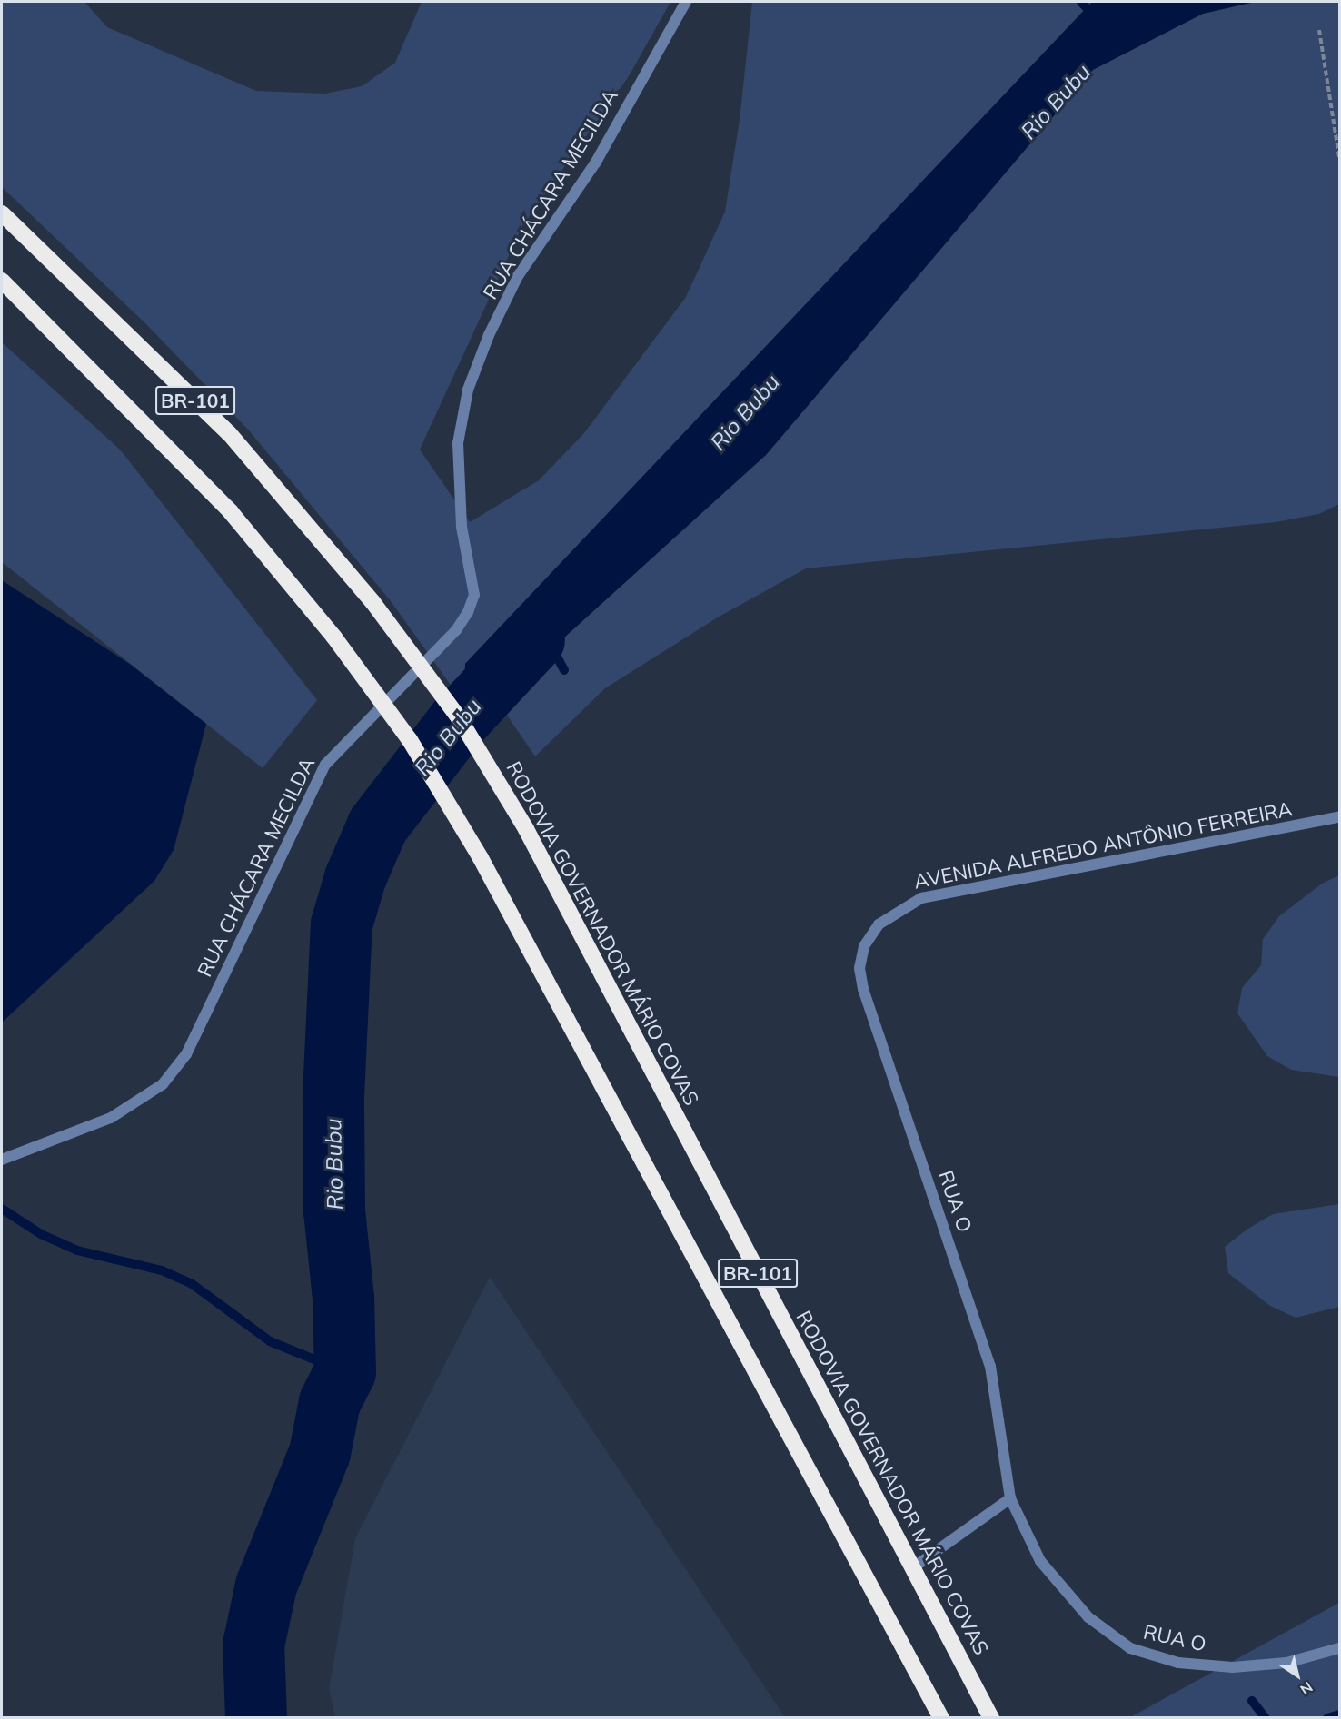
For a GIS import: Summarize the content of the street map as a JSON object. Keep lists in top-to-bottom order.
{
  "streets": {
    "highway": ["BR-101", "RODOVIA GOVERNADOR MÁRIO COVAS"],
    "street": ["RUA CHÁCARA MECILDA", "AVENIDA ALFREDO ANTÔNIO FERREIRA", "RUA O"]
  },
  "crossings": [
    ["AVENIDA ALFREDO ANTÔNIO FERREIRA", "RUA O"]
  ],
  "water": ["Rio Bubu"],
  "north": "bottom right"
}
